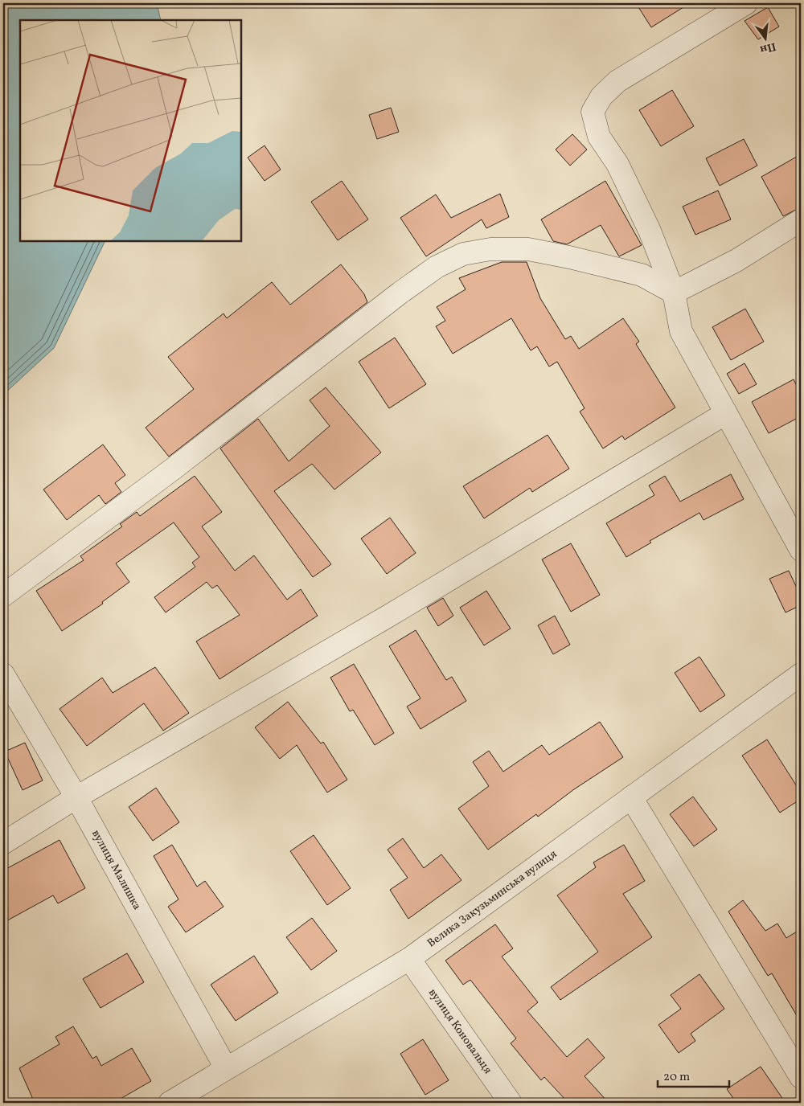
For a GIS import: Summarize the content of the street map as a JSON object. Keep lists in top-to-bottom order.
{
  "streets": {
    "street": ["вулиця Малишка", "Велика Закузьминська вулиця", "вулиця Коновальця"]
  },
  "crossings": [
    ["вулиця Малишка", "Велика Закузьминська вулиця"],
    ["Велика Закузьминська вулиця", "вулиця Коновальця"]
  ],
  "scale_bar": "20 m",
  "north": "bottom"
}
